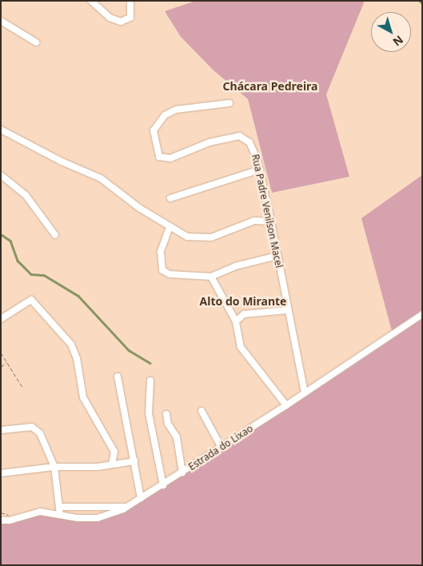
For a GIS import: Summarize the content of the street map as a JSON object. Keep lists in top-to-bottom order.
{
  "streets": {
    "street": ["Rua Padre Venilson Macel", "Estrada do Lixao"]
  },
  "crossings": [
    ["Rua Padre Venilson Macel", "Estrada do Lixao"]
  ],
  "districts": ["Chácara Pedreira", "Alto do Mirante"],
  "north": "bottom right"
}
